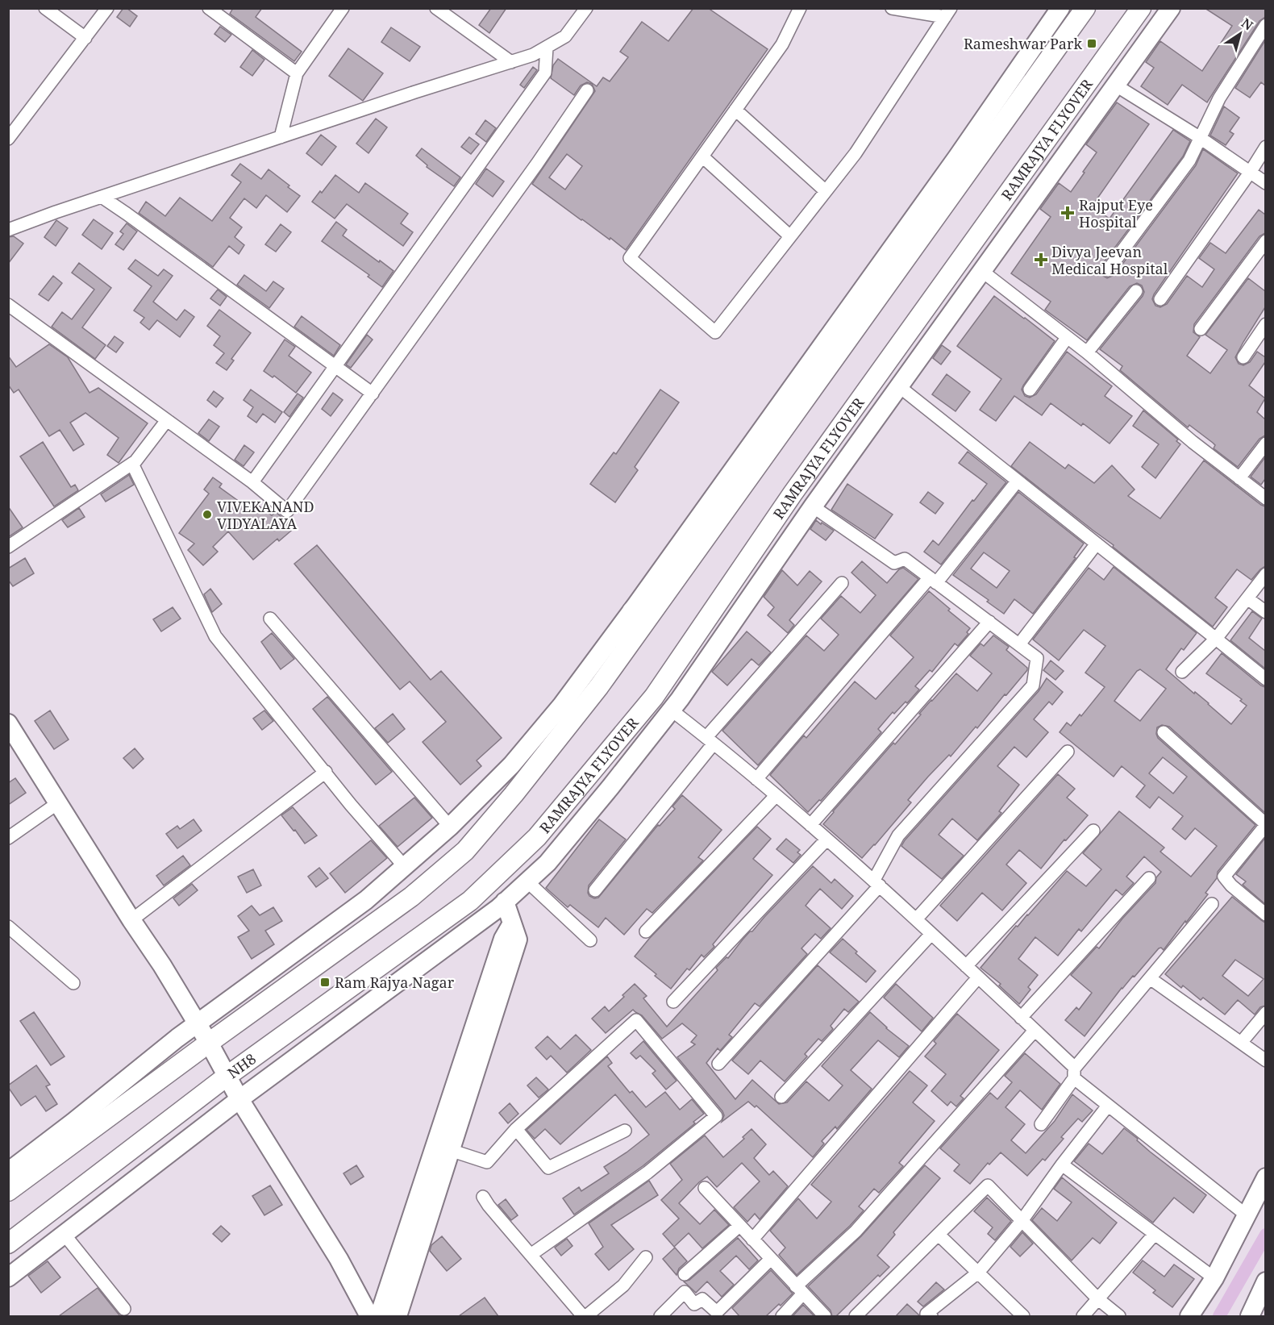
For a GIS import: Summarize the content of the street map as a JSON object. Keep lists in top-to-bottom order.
{
  "streets": {
    "main road": ["RAMRAJYA FLYOVER", "NH8"]
  },
  "crossings": [
    ["RAMRAJYA FLYOVER", "NH8"]
  ],
  "places": {
    "transit": ["Rameshwar Park", "Ram Rajya Nagar"],
    "health": ["Rajput Eye Hospital", "Divya Jeevan Medical Hospital"],
    "other": ["VIVEKANAND VIDYALAYA"]
  },
  "north": "top right"
}
